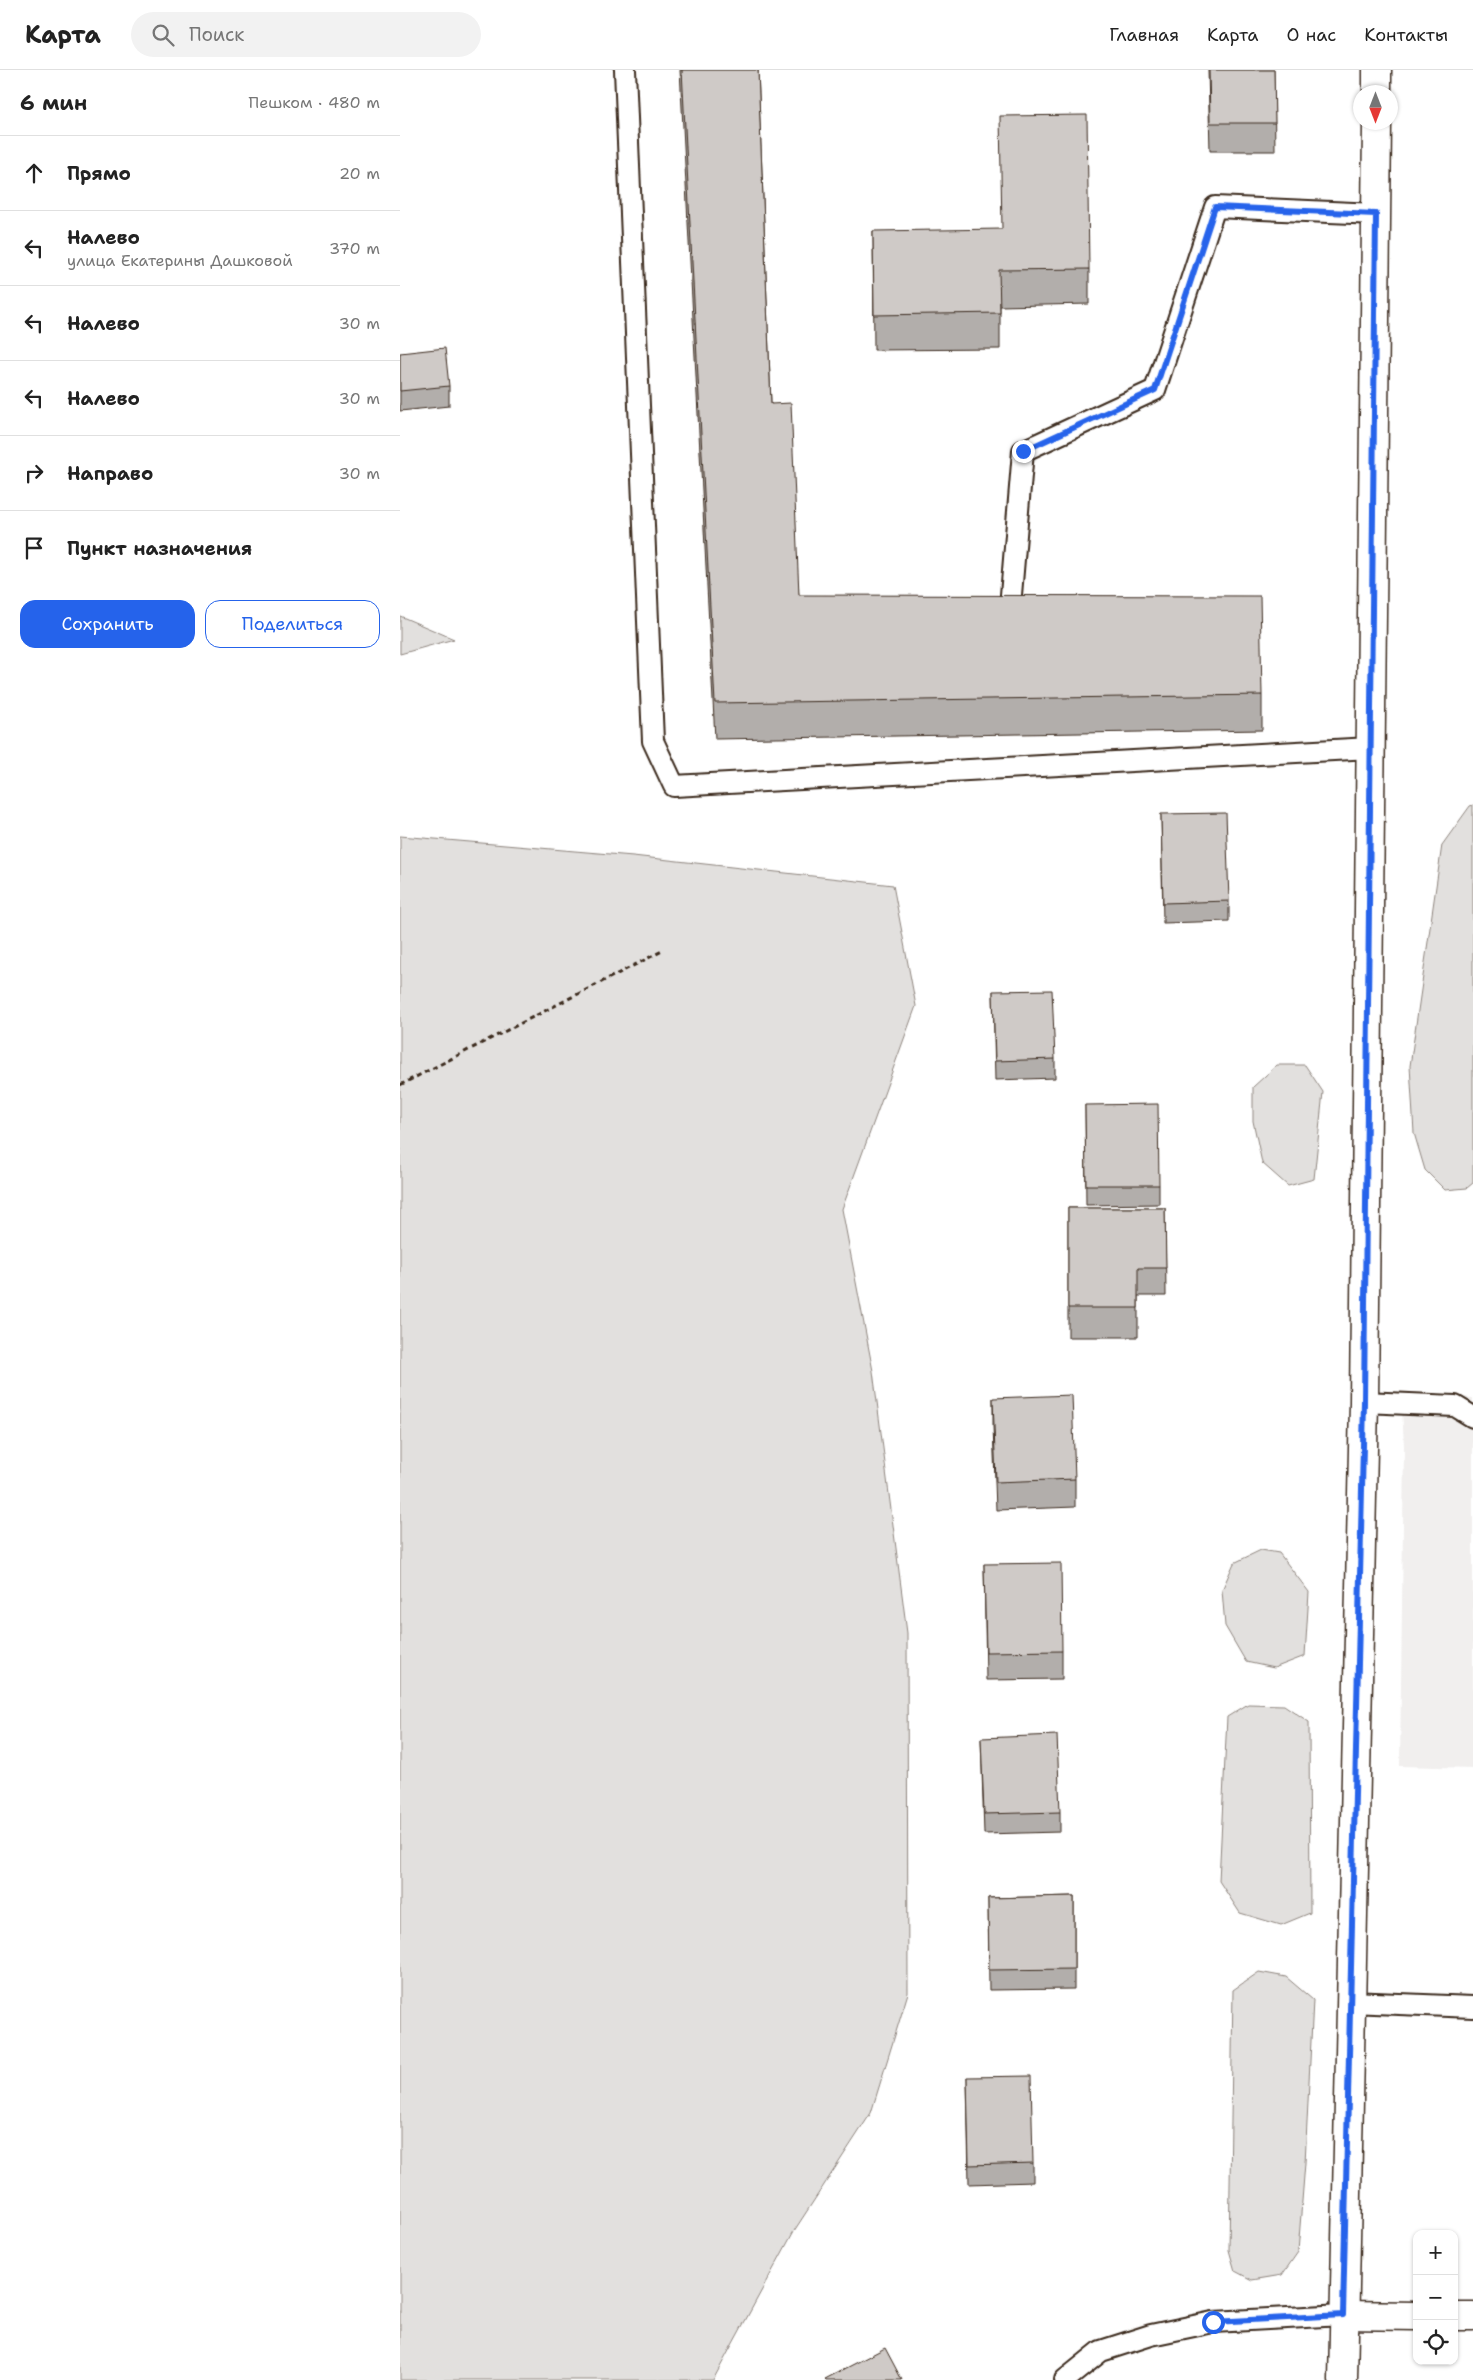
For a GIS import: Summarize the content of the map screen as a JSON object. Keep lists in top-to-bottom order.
{
  "north": "bottom",
  "page": {
    "header": "Карта",
    "search": "Поиск",
    "nav": [
      "Главная",
      "Карта",
      "О нас",
      "Контакты"
    ],
    "heading": ["6 мин", "Пешком · 480 m"],
    "list": [
      ["Прямо", "20 m"],
      ["Налево", "улица Екатерины Дашковой", "370 m"],
      ["Налево", "30 m"],
      ["Налево", "30 m"],
      ["Направо", "30 m"],
      "Пункт назначения"
    ],
    "buttons": ["Сохранить", "Поделиться"],
    "map_buttons": ["+", "−"]
  }
}
